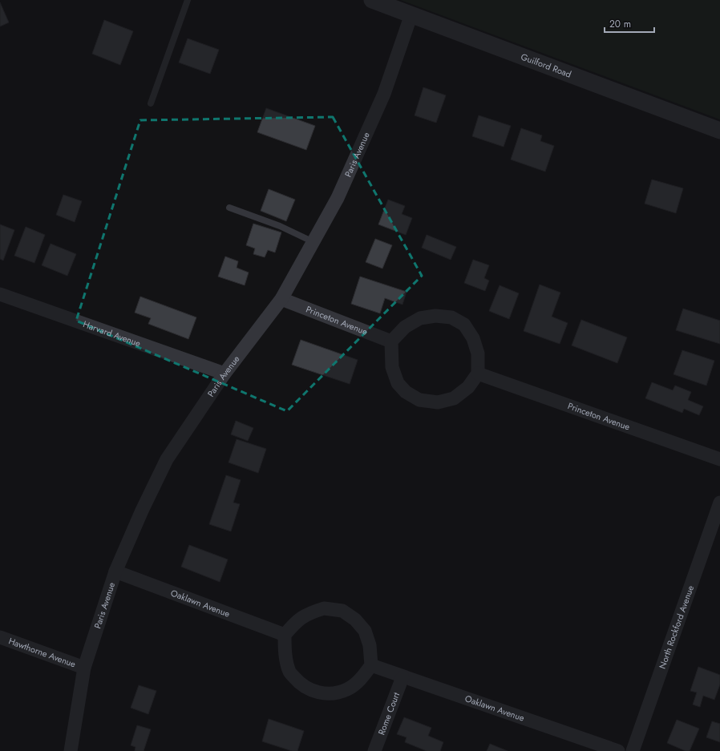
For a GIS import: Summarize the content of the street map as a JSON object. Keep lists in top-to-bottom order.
{
  "streets": {
    "street": [
      "Guilford Road",
      "Paris Avenue",
      "Princeton Avenue",
      "Harvard Avenue",
      "Oaklawn Avenue",
      "North Rockford Avenue",
      "Hawthorne Avenue",
      "Rome Court"
    ]
  },
  "crossings": [
    ["Guilford Road", "Paris Avenue"],
    ["Paris Avenue", "Princeton Avenue"],
    ["Paris Avenue", "Harvard Avenue"],
    ["Paris Avenue", "Oaklawn Avenue"],
    ["Paris Avenue", "Hawthorne Avenue"],
    ["Oaklawn Avenue", "Rome Court"]
  ],
  "scale_bar": "20 m"
}
